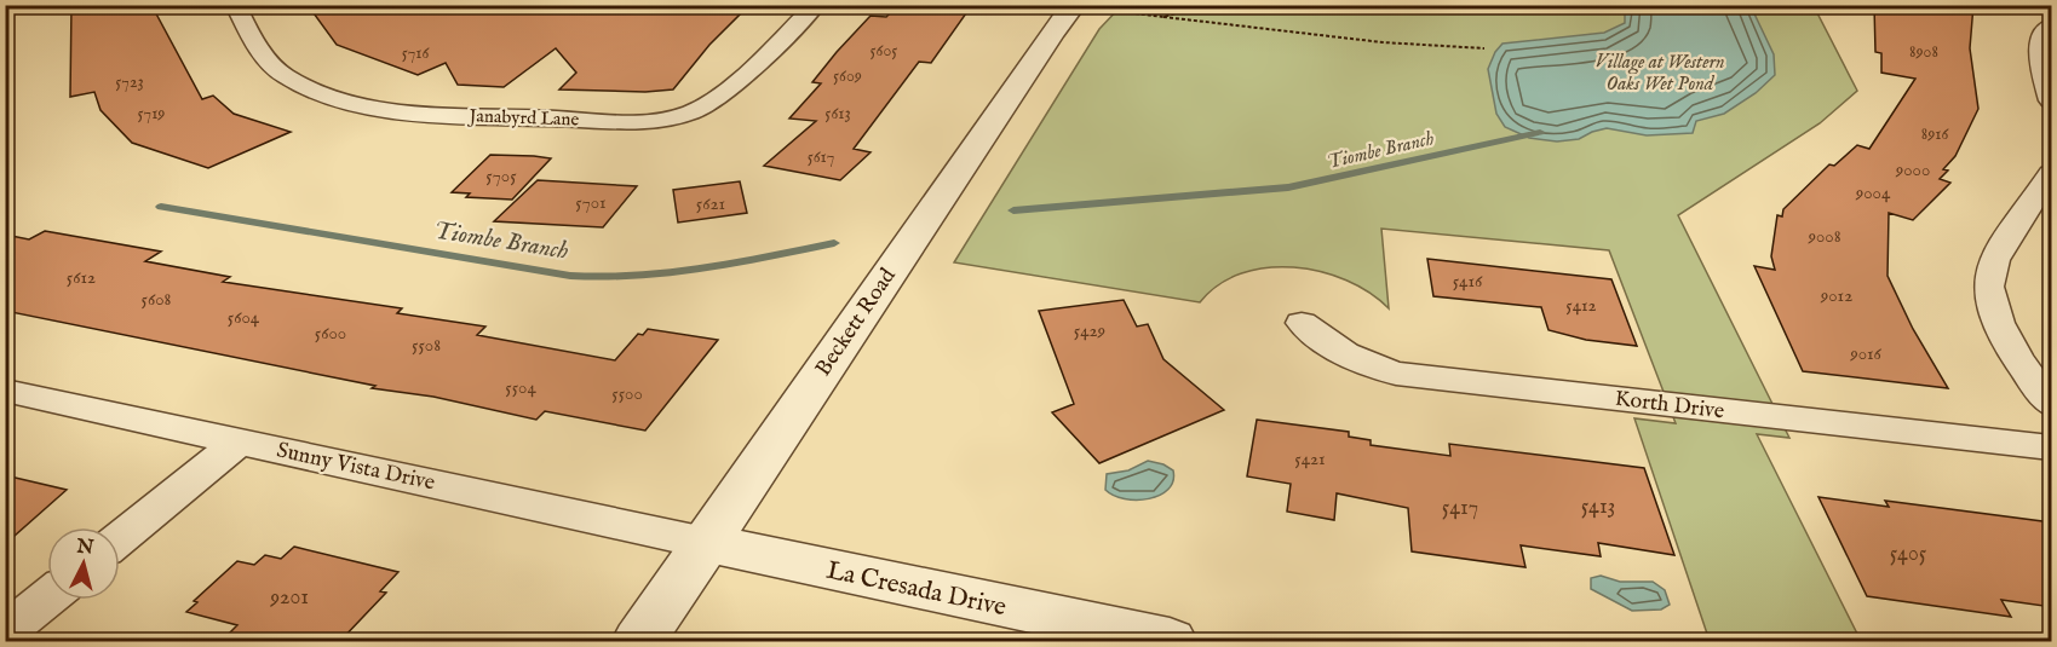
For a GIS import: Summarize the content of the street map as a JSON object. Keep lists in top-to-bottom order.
{
  "streets": {
    "street": [
      "Janabyrd Lane",
      "Beckett Road",
      "Korth Drive",
      "Sunny Vista Drive",
      "La Cresada Drive"
    ]
  },
  "crossings": [
    ["Beckett Road", "Sunny Vista Drive"],
    ["Beckett Road", "La Cresada Drive"],
    ["Sunny Vista Drive", "La Cresada Drive"]
  ],
  "water": ["Village at Western Oaks Wet Pond", "Tiombe Branch"],
  "house_numbers": [
    "5605",
    "8908",
    "5716",
    "5609",
    "5723",
    "5719",
    "5613",
    "8916",
    "5617",
    "9000",
    "5705",
    "9004",
    "5701",
    "5621",
    "9008",
    "5612",
    "5416",
    "9012",
    "5608",
    "5412",
    "5604",
    "5429",
    "5600",
    "5508",
    "9016",
    "5504",
    "5500",
    "5421",
    "5413",
    "5417",
    "5405",
    "9201"
  ],
  "north": "top"
}
